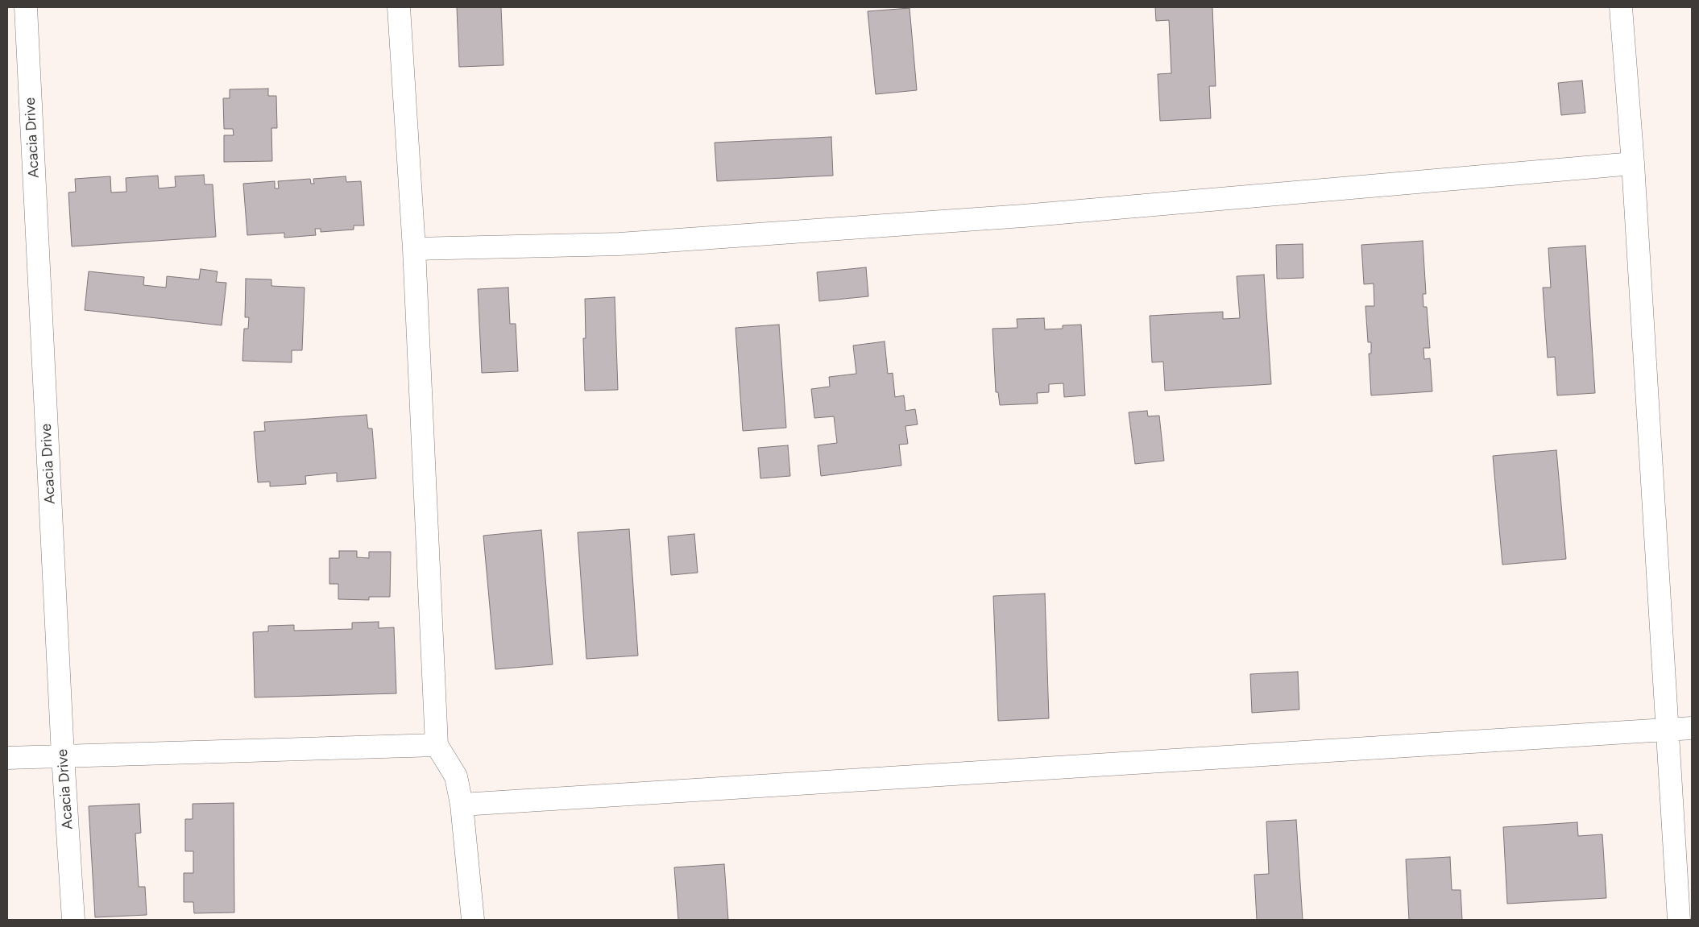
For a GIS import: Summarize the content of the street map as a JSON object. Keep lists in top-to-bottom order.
{
  "streets": {
    "street": ["Acacia Drive"]
  }
}
